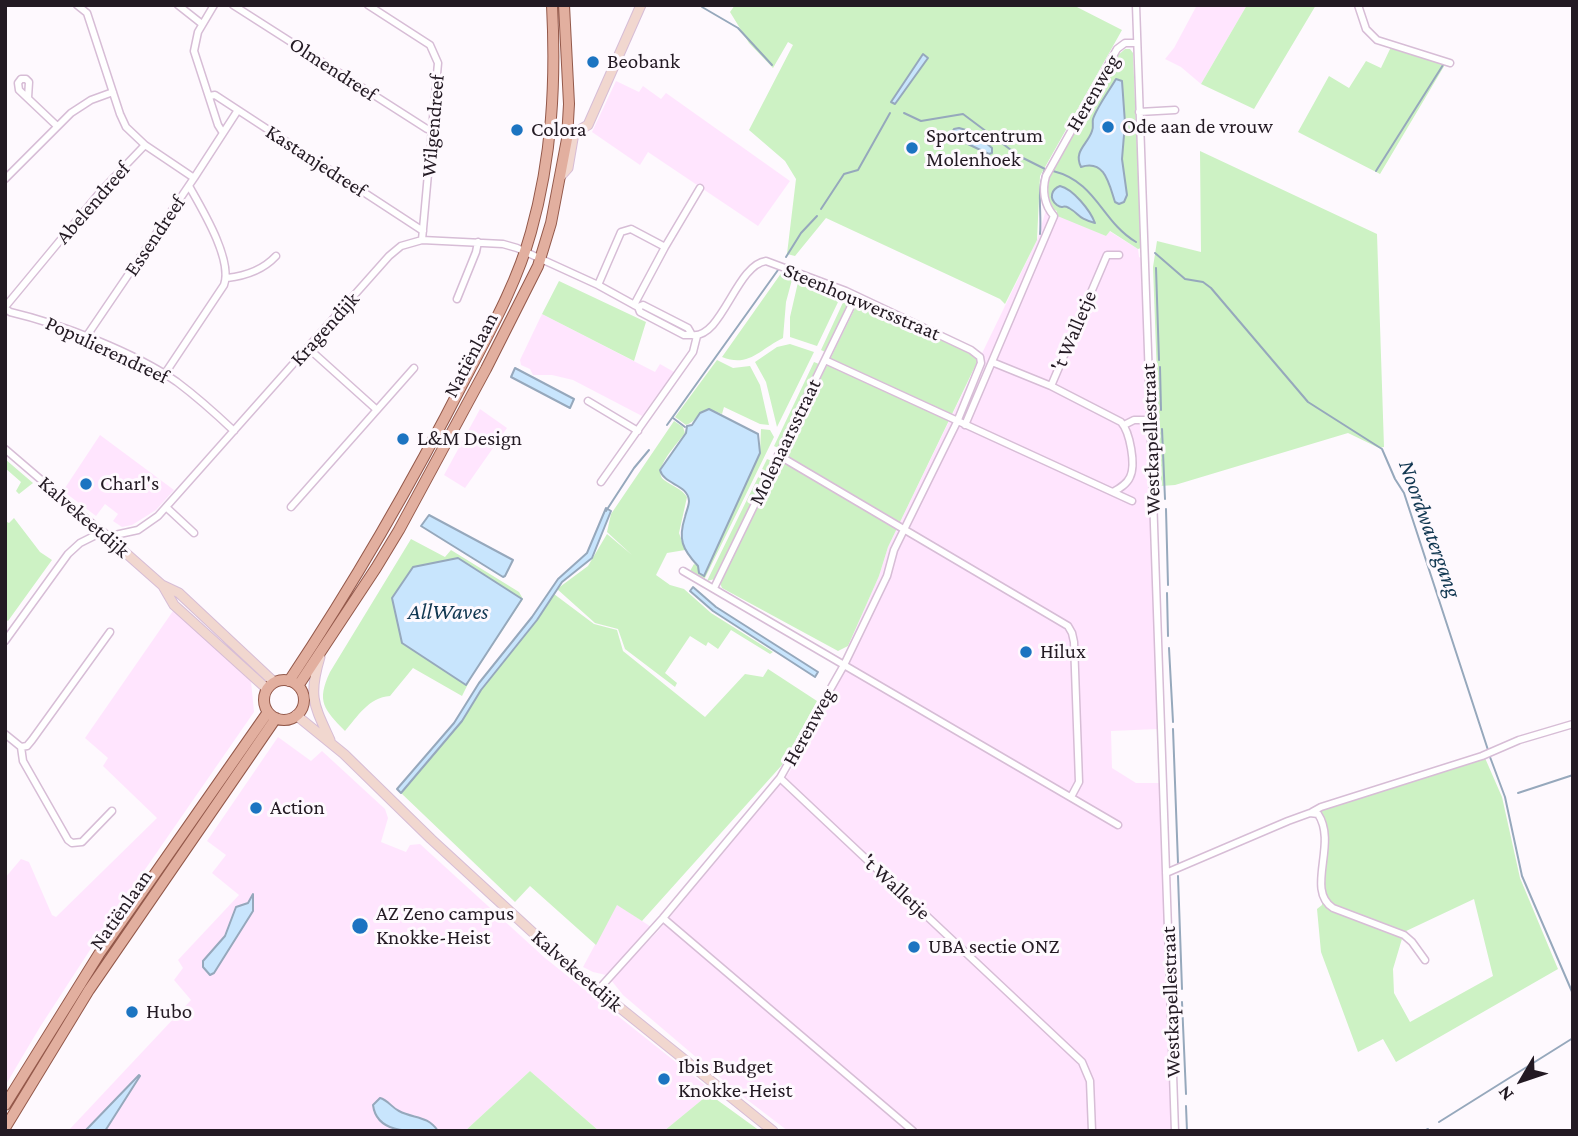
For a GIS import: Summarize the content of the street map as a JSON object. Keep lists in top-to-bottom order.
{
  "streets": {
    "main road": ["Natiënlaan"],
    "street": [
      "Olmendreef",
      "Herenweg",
      "Wilgendreef",
      "Kastanjedreef",
      "Abelendreef",
      "Essendreef",
      "Steenhouwersstraat",
      "Kragendijk",
      "'t Walletje",
      "Populierendreef",
      "Westkapellestraat",
      "Molenaarsstraat",
      "Kalvekeetdijk"
    ]
  },
  "crossings": [
    ["Olmendreef", "Wilgendreef"],
    ["Herenweg", "Steenhouwersstraat"],
    ["Herenweg", "'t Walletje"],
    ["Herenweg", "Westkapellestraat"],
    ["Herenweg", "Kalvekeetdijk"],
    ["Wilgendreef", "Kastanjedreef"],
    ["Wilgendreef", "Kragendijk"],
    ["Kastanjedreef", "Essendreef"],
    ["Abelendreef", "Essendreef"],
    ["Abelendreef", "Populierendreef"],
    ["Essendreef", "Populierendreef"],
    ["Steenhouwersstraat", "Molenaarsstraat"],
    ["Kragendijk", "Populierendreef"],
    ["Kragendijk", "Natiënlaan"],
    ["Kragendijk", "Kalvekeetdijk"],
    ["Natiënlaan", "Kalvekeetdijk"]
  ],
  "water": ["Noordwatergang", "AllWaves"],
  "places": [
    "Beobank",
    "Ode aan de vrouw",
    "Colora",
    "Sportcentrum Molenhoek",
    "L&M Design",
    "Charl's",
    "Hilux",
    "Action",
    "AZ Zeno campus Knokke-Heist",
    "UBA sectie ONZ",
    "Hubo",
    "Ibis Budget Knokke-Heist"
  ],
  "north": "bottom left"
}
